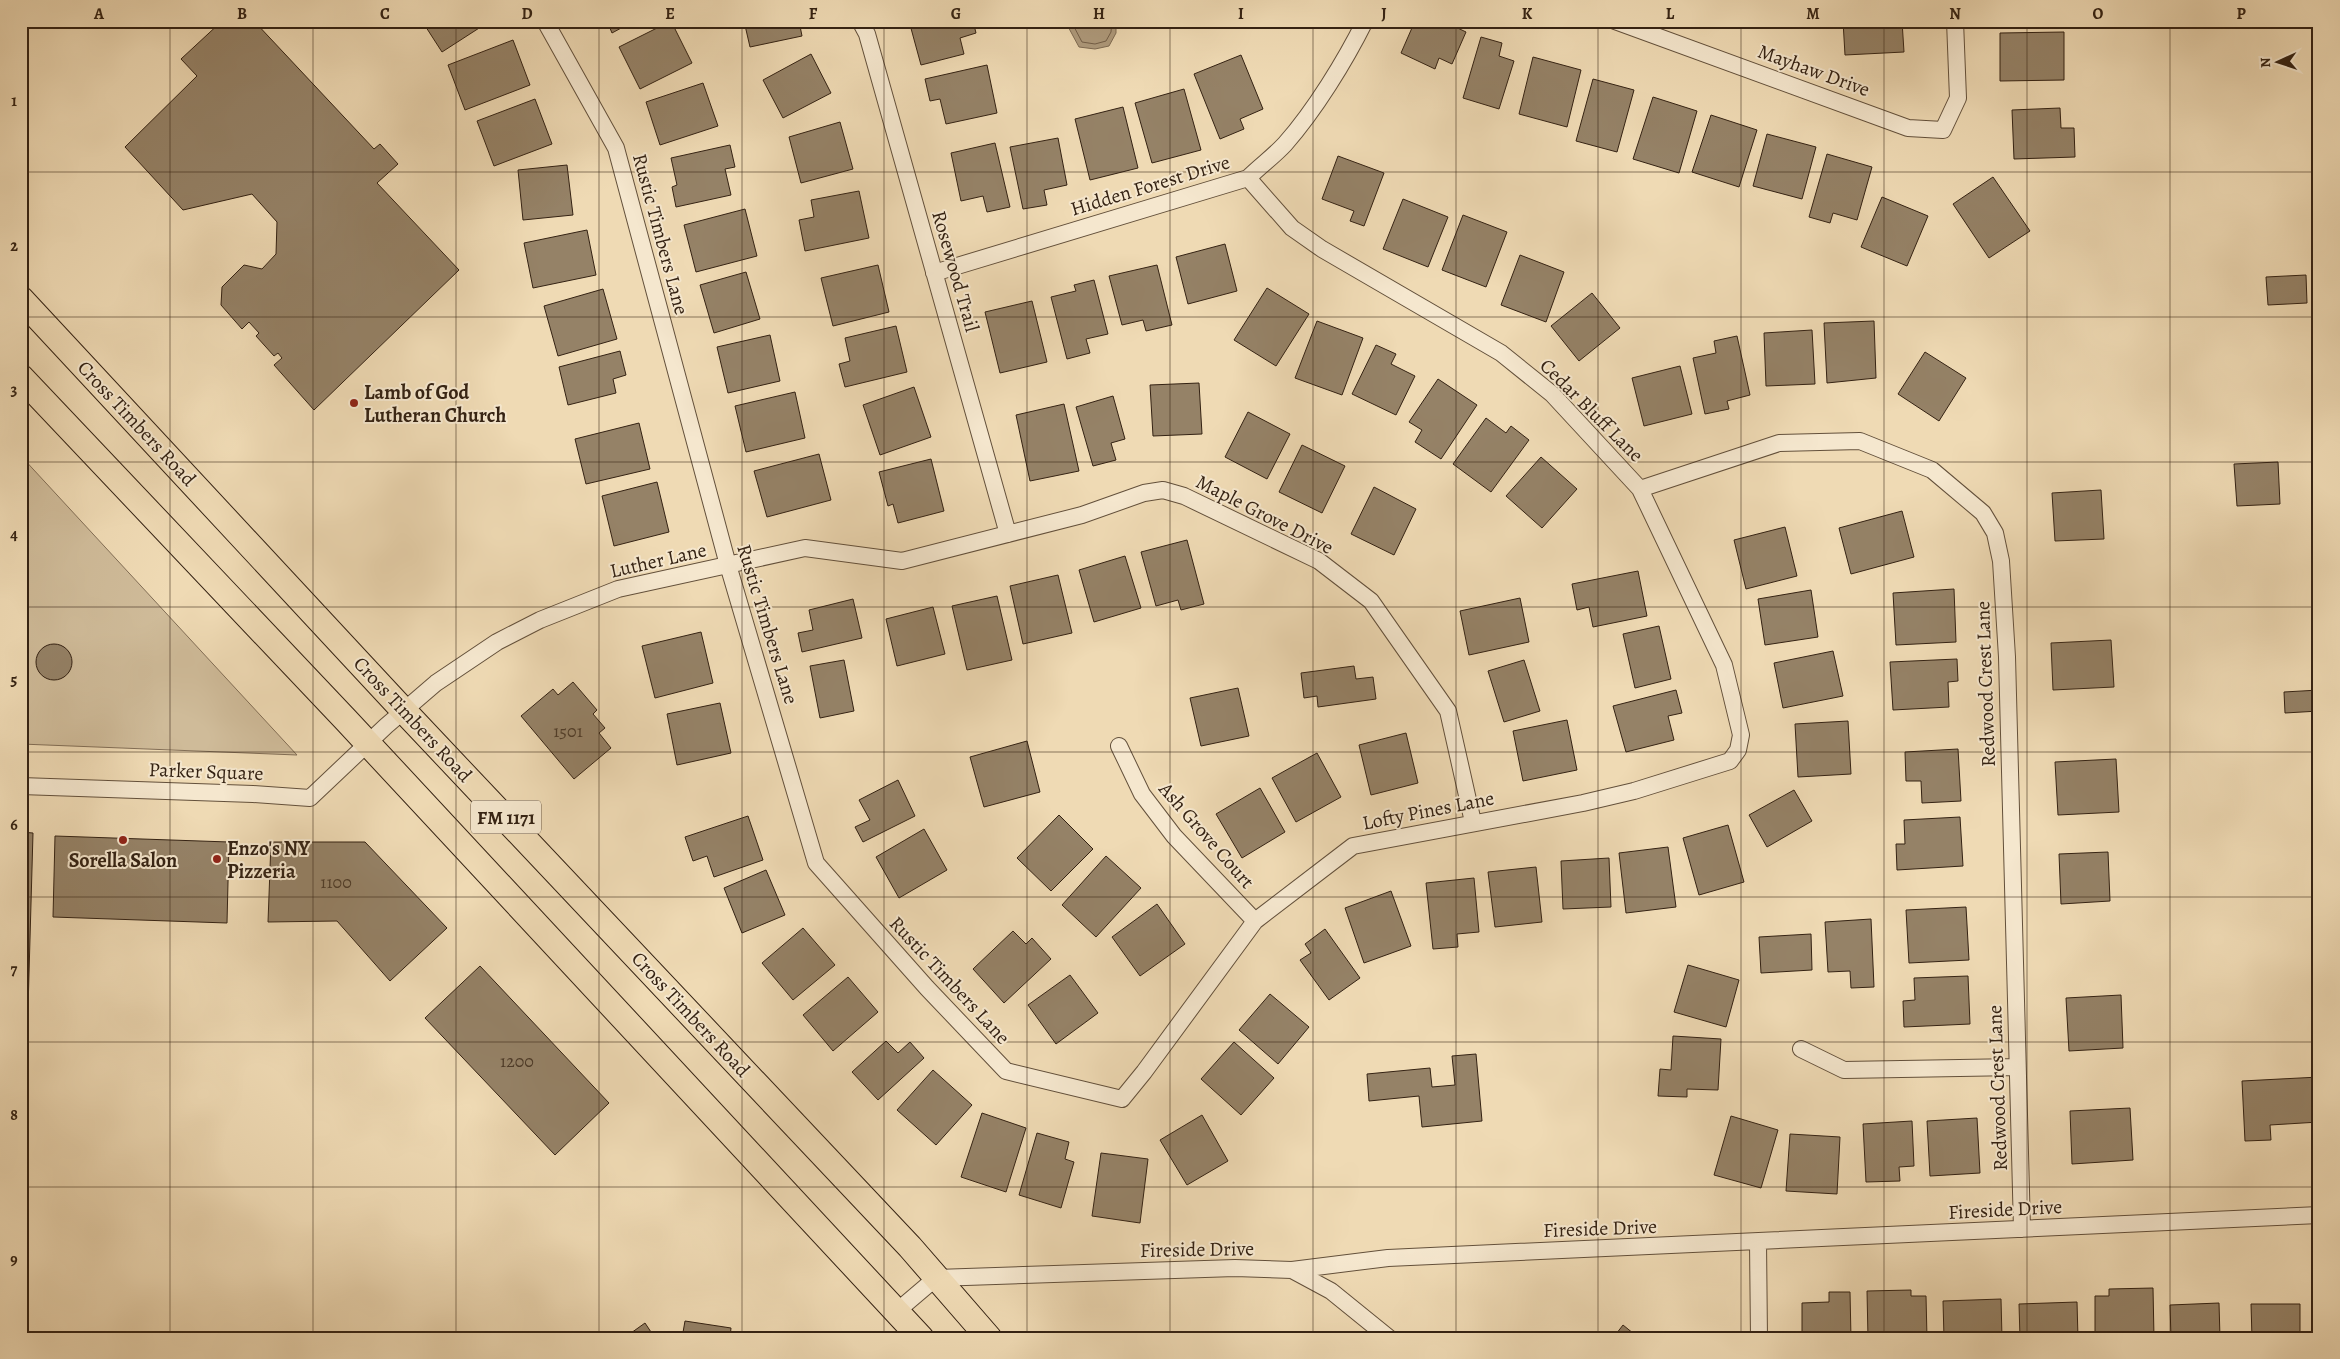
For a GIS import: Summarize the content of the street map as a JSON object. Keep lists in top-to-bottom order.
{
  "streets": {
    "main road": ["Cross Timbers Road", "FM 1171"],
    "street": [
      "Mayhaw Drive",
      "Hidden Forest Drive",
      "Rustic Timbers Lane",
      "Rosewood Trail",
      "Cedar Bluff Lane",
      "Maple Grove Drive",
      "Luther Lane",
      "Redwood Crest Lane",
      "Parker Square",
      "Lofty Pines Lane",
      "Ash Grove Court",
      "Fireside Drive"
    ]
  },
  "crossings": [
    ["Hidden Forest Drive", "Rosewood Trail"],
    ["Hidden Forest Drive", "Cedar Bluff Lane"],
    ["Rustic Timbers Lane", "Luther Lane"],
    ["Rustic Timbers Lane", "Lofty Pines Lane"],
    ["Rosewood Trail", "Maple Grove Drive"],
    ["Rosewood Trail", "Luther Lane"],
    ["Cedar Bluff Lane", "Redwood Crest Lane"],
    ["Cedar Bluff Lane", "Lofty Pines Lane"],
    ["Cross Timbers Road", "Luther Lane"],
    ["Cross Timbers Road", "Fireside Drive"],
    ["Maple Grove Drive", "Luther Lane"],
    ["Maple Grove Drive", "Lofty Pines Lane"],
    ["Luther Lane", "Parker Square"],
    ["Luther Lane", "FM 1171"],
    ["Redwood Crest Lane", "Fireside Drive"],
    ["Parker Square", "FM 1171"],
    ["Lofty Pines Lane", "Ash Grove Court"]
  ],
  "places": ["Lamb of God Lutheran Church", "Sorella Salon", "Enzo's NY Pizzeria"],
  "house_numbers": ["1501", "1100", "1200"],
  "north": "left",
  "grid": {
    "columns": [
      "A",
      "B",
      "C",
      "D",
      "E",
      "F",
      "G",
      "H",
      "I",
      "J",
      "K",
      "L",
      "M",
      "N",
      "O",
      "P"
    ],
    "rows": [
      "1",
      "2",
      "3",
      "4",
      "5",
      "6",
      "7",
      "8",
      "9"
    ]
  }
}
